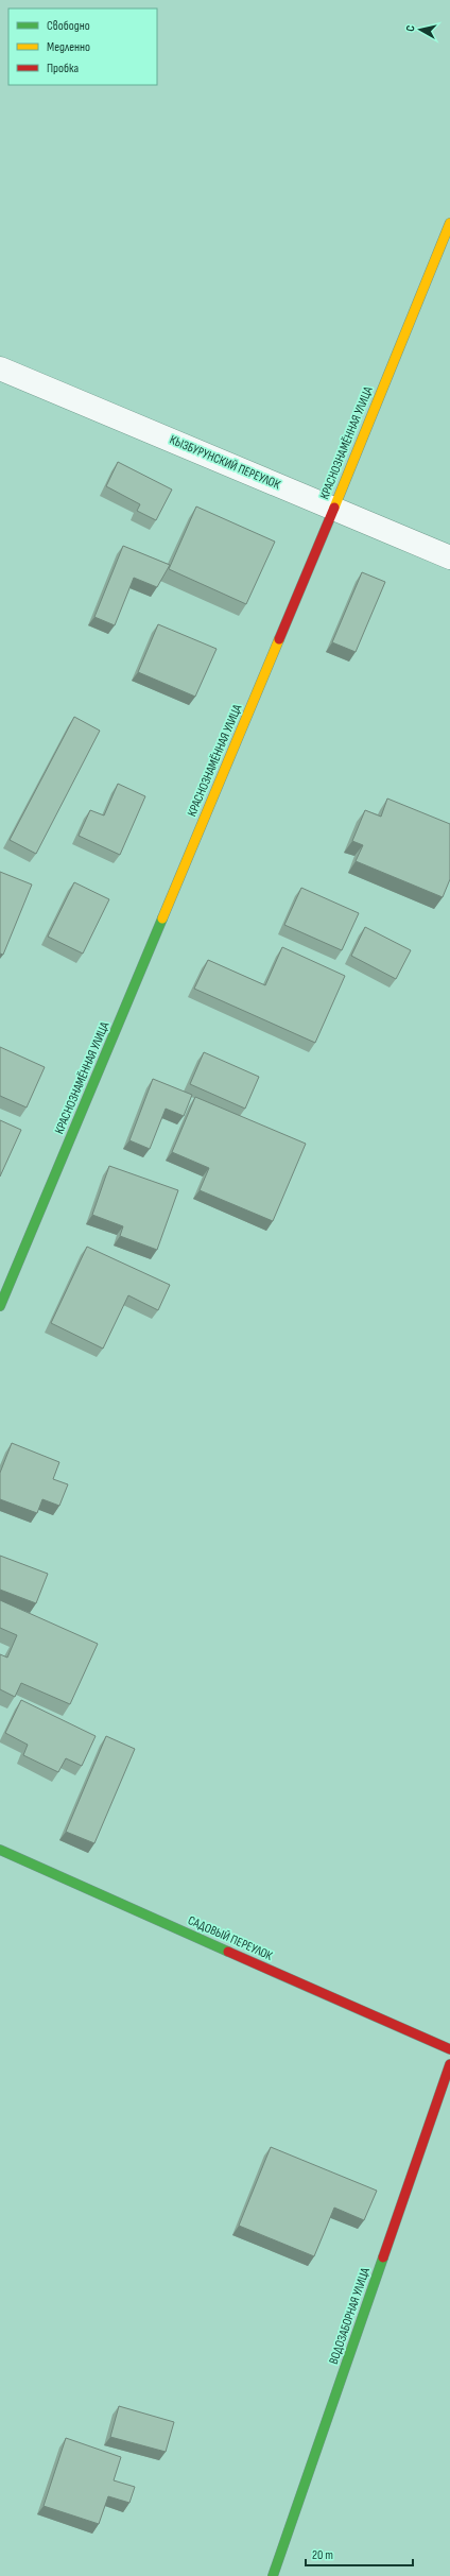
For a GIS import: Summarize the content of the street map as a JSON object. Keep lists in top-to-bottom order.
{
  "streets": {
    "street": [
      "КРАСНОЗНАМЁННАЯ УЛИЦА",
      "КЫЗБУРУНСКИЙ ПЕРЕУЛОК",
      "САДОВЫЙ ПЕРЕУЛОК",
      "ВОДОЗАБОРНАЯ УЛИЦА"
    ]
  },
  "crossings": [
    ["КРАСНОЗНАМЁННАЯ УЛИЦА", "КЫЗБУРУНСКИЙ ПЕРЕУЛОК"]
  ],
  "legend": ["Свободно", "Медленно", "Пробка"],
  "scale_bar": "20 m",
  "north": "left"
}
